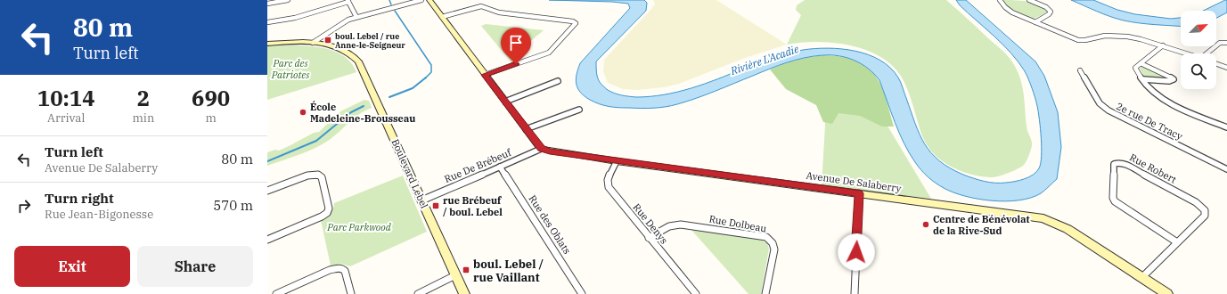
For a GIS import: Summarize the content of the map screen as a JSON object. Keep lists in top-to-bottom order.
{
  "streets": {
    "street": [
      "2e rue De Tracy",
      "Rue De Brébeuf",
      "Rue Robert",
      "Boulevard Lebel",
      "Avenue De Salaberry",
      "Rue Denys",
      "Rue Dolbeau",
      "Rue des Oblats"
    ]
  },
  "crossings": [
    ["Rue De Brébeuf", "Boulevard Lebel"],
    ["Rue De Brébeuf", "Avenue De Salaberry"],
    ["Rue De Brébeuf", "Rue des Oblats"],
    ["Rue Robert", "Avenue De Salaberry"],
    ["Avenue De Salaberry", "Rue Denys"],
    ["Rue Denys", "Rue Dolbeau"]
  ],
  "water": ["Rivière L'Acadie"],
  "parks": ["Parc des Patriotes", "Parc Parkwood"],
  "places": {
    "transit": ["boul. Lebel / rue Anne-le-Seigneur", "rue Brébeuf / boul. Lebel", "boul. Lebel / rue Vaillant"],
    "other": ["École Madeleine-Brousseau", "Centre de Bénévolat de la Rive-Sud"]
  },
  "north": "top right",
  "page": {
    "turn": ["80 m", "Turn left"],
    "eta": [
      "10:14",
      "Arrival",
      "2",
      "min",
      "690",
      "m"
    ],
    "list": [
      {
        "name": "Turn left",
        "note": "Avenue De Salaberry",
        "value": "80 m"
      },
      {
        "name": "Turn right",
        "note": "Rue Jean-Bigonesse",
        "value": "570 m"
      }
    ],
    "buttons": ["Exit", "Share"]
  }
}
